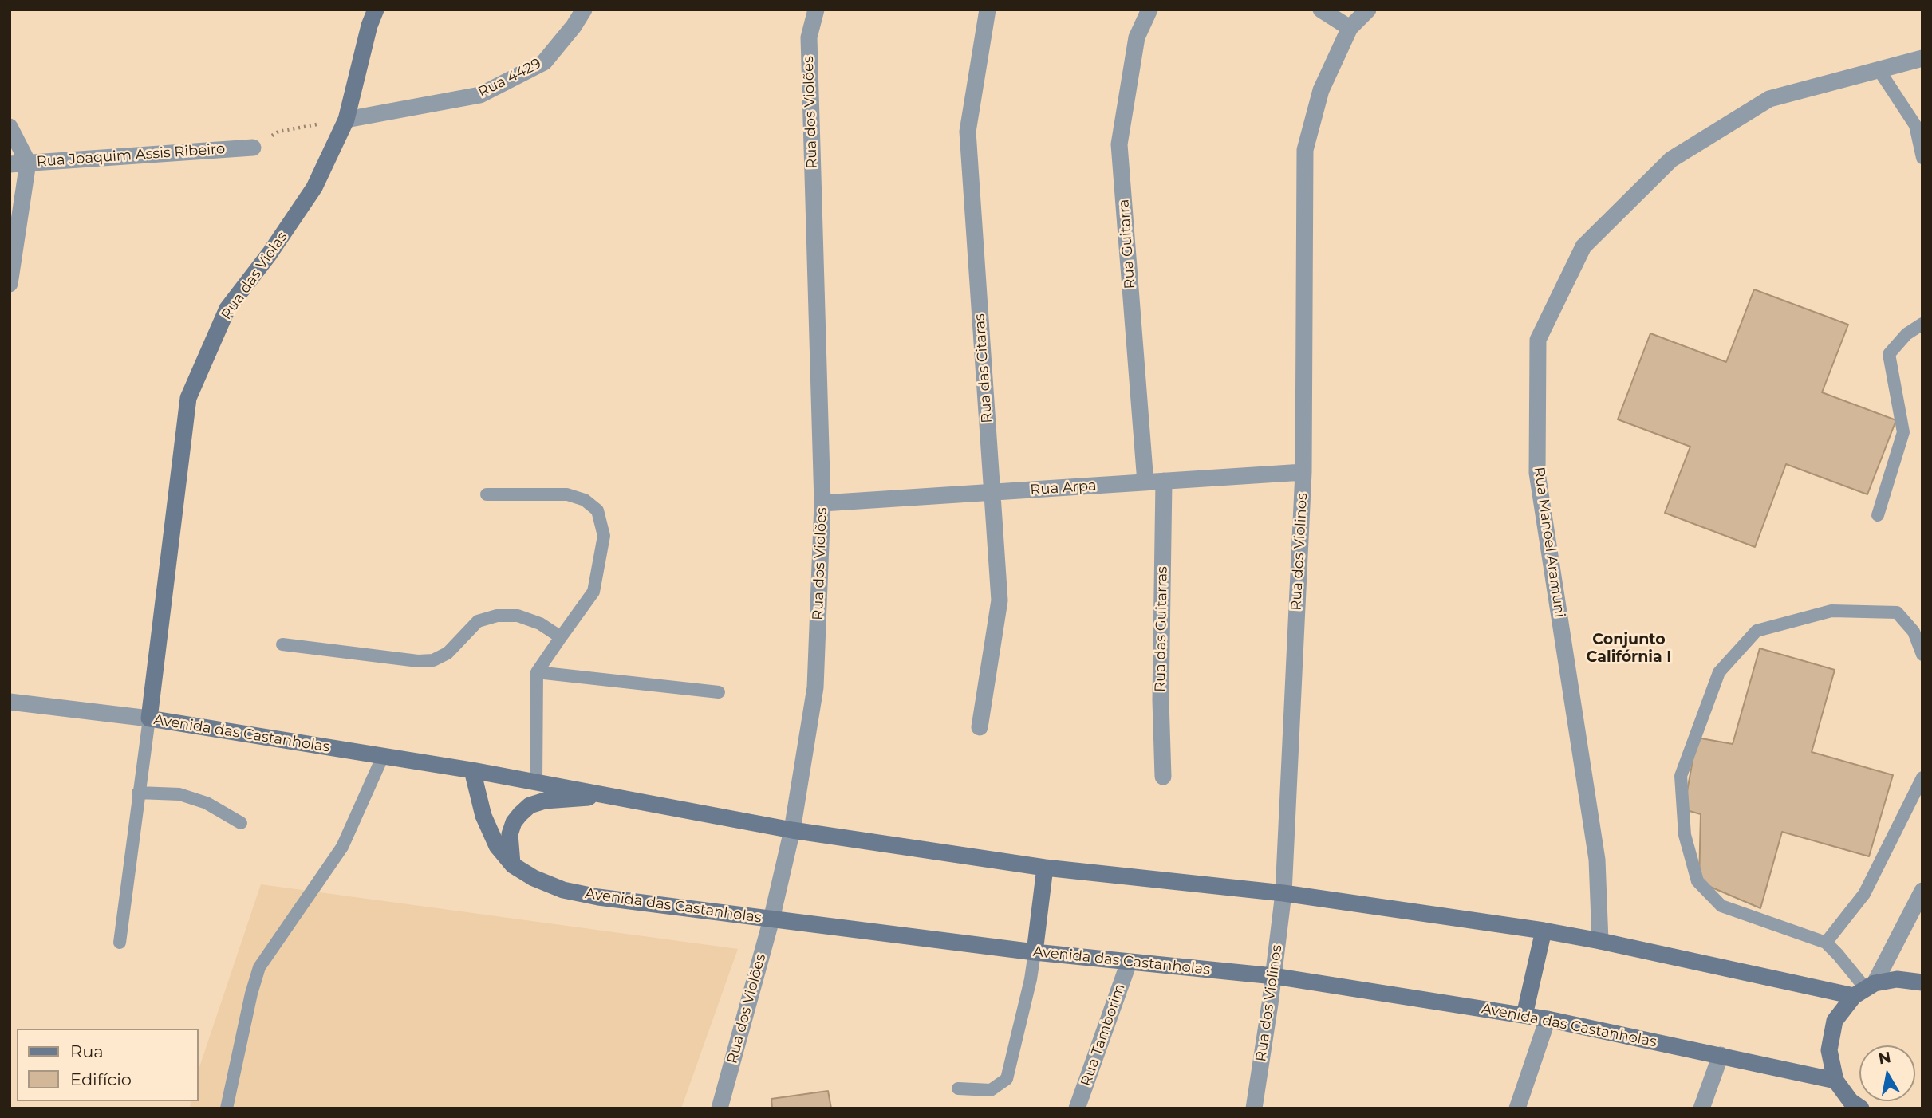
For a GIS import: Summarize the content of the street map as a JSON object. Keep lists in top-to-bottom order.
{
  "streets": {
    "street": [
      "Rua 4429",
      "Rua dos Violões",
      "Rua Joaquim Assis Ribeiro",
      "Rua Guitarra",
      "Rua das Violas",
      "Rua das Citaras",
      "Rua Arpa",
      "Rua Manoel Aramuni",
      "Rua dos Violinos",
      "Rua das Guitarras",
      "Avenida das Castanholas",
      "Rua Tamborim"
    ]
  },
  "crossings": [
    ["Rua 4429", "Rua das Violas"],
    ["Rua dos Violões", "Rua Arpa"],
    ["Rua dos Violões", "Avenida das Castanholas"],
    ["Rua Guitarra", "Rua Arpa"],
    ["Rua das Violas", "Avenida das Castanholas"],
    ["Rua das Citaras", "Rua Arpa"],
    ["Rua Arpa", "Rua dos Violinos"],
    ["Rua Arpa", "Rua das Guitarras"],
    ["Rua Manoel Aramuni", "Avenida das Castanholas"],
    ["Rua dos Violinos", "Avenida das Castanholas"],
    ["Avenida das Castanholas", "Rua Tamborim"]
  ],
  "districts": ["Conjunto Califórnia I"],
  "legend": ["Rua", "Edifício"],
  "north": "top"
}
